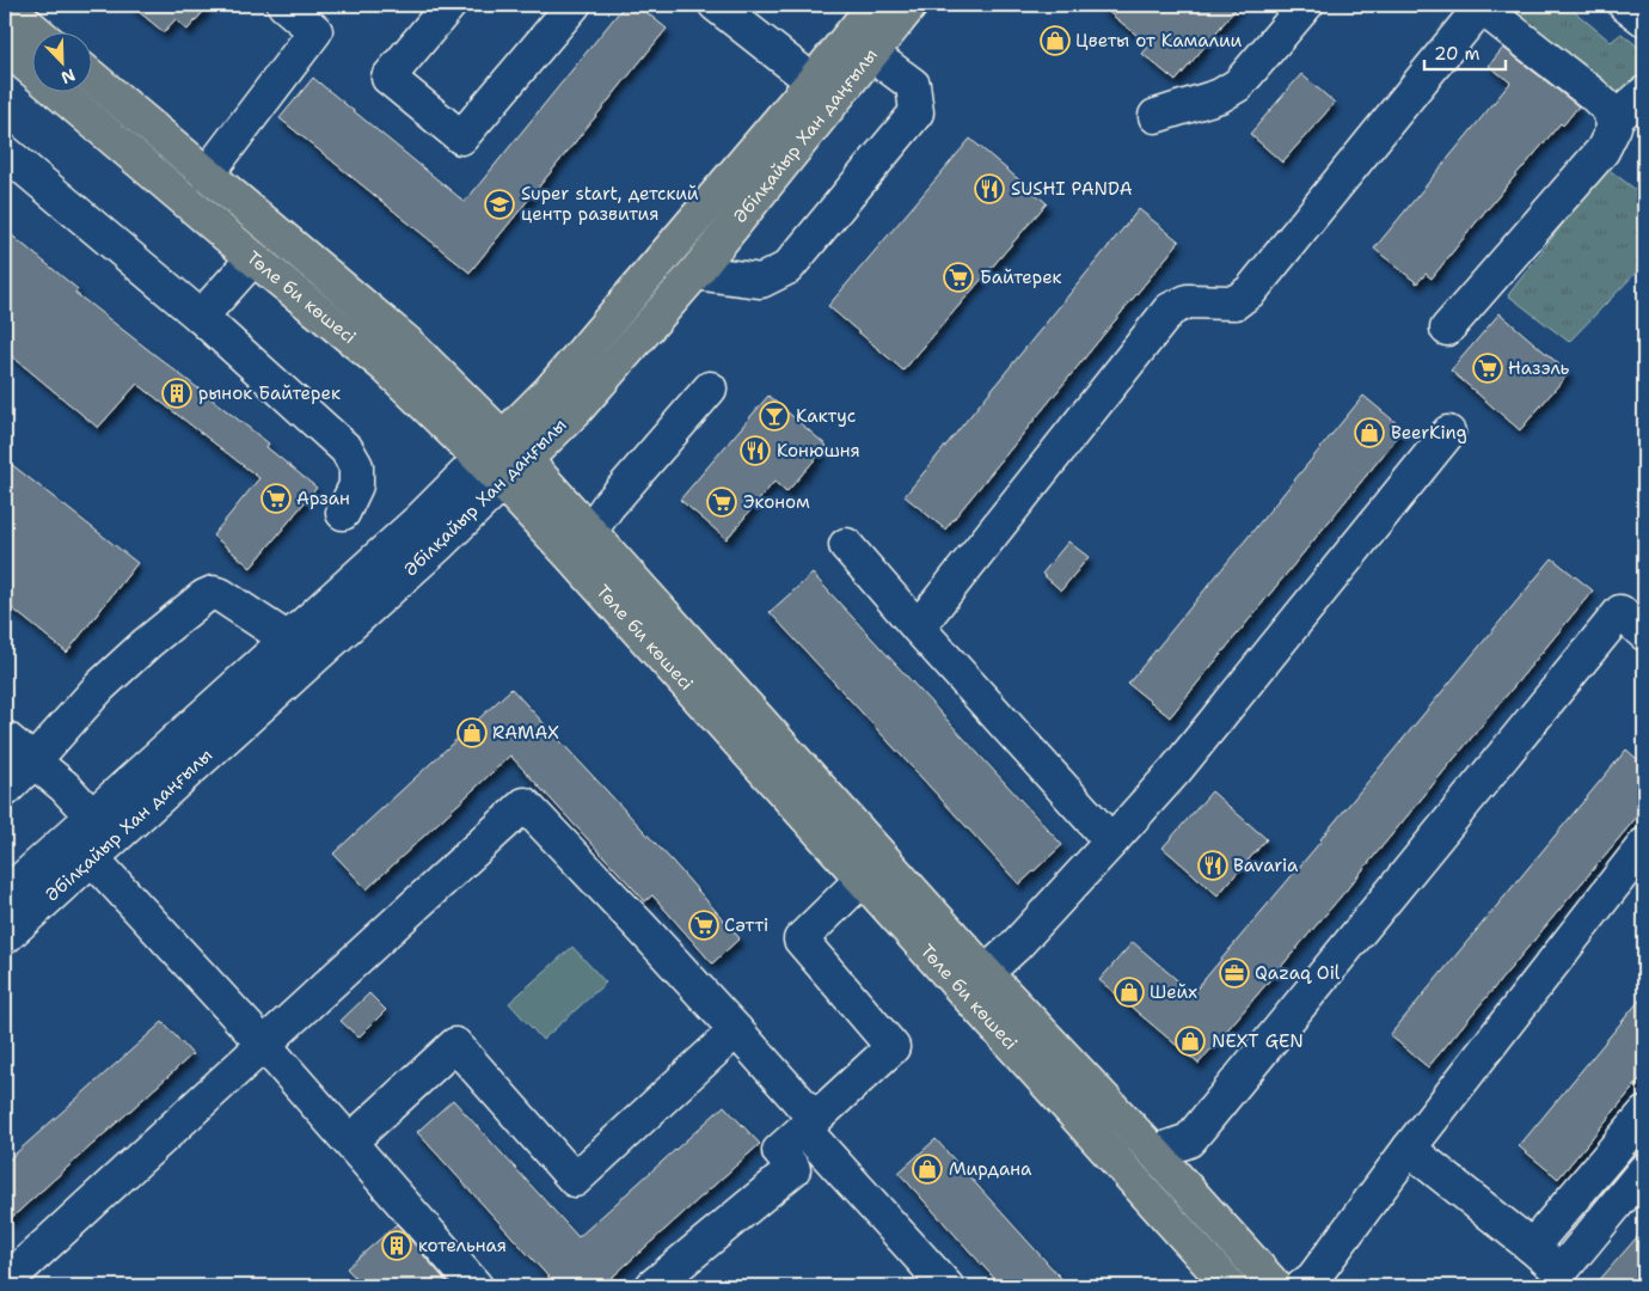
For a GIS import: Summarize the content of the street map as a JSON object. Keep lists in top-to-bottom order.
{
  "streets": {
    "main road": ["Әбілқайыр Хан даңғылы", "Төле би көшесі"]
  },
  "crossings": [
    ["Әбілқайыр Хан даңғылы", "Төле би көшесі"]
  ],
  "places": {
    "shop": [
      "Цветы от Камалии",
      "BeerKing",
      "RAMAX",
      "Шейх",
      "NEXT GEN",
      "Мирдана"
    ],
    "restaurant": ["SUSHI PANDA", "Конюшня", "Bavaria"],
    "school or university": ["Super start, детский центр развития"],
    "supermarket": [
      "Байтерек",
      "Назэль",
      "Арзан",
      "Эконом",
      "Cәтті"
    ],
    "building": ["рынок Байтерек", "котельная"],
    "bar": ["Кактус"],
    "office": ["Qazaq Oil"]
  },
  "scale_bar": "20 m",
  "north": "bottom right"
}
